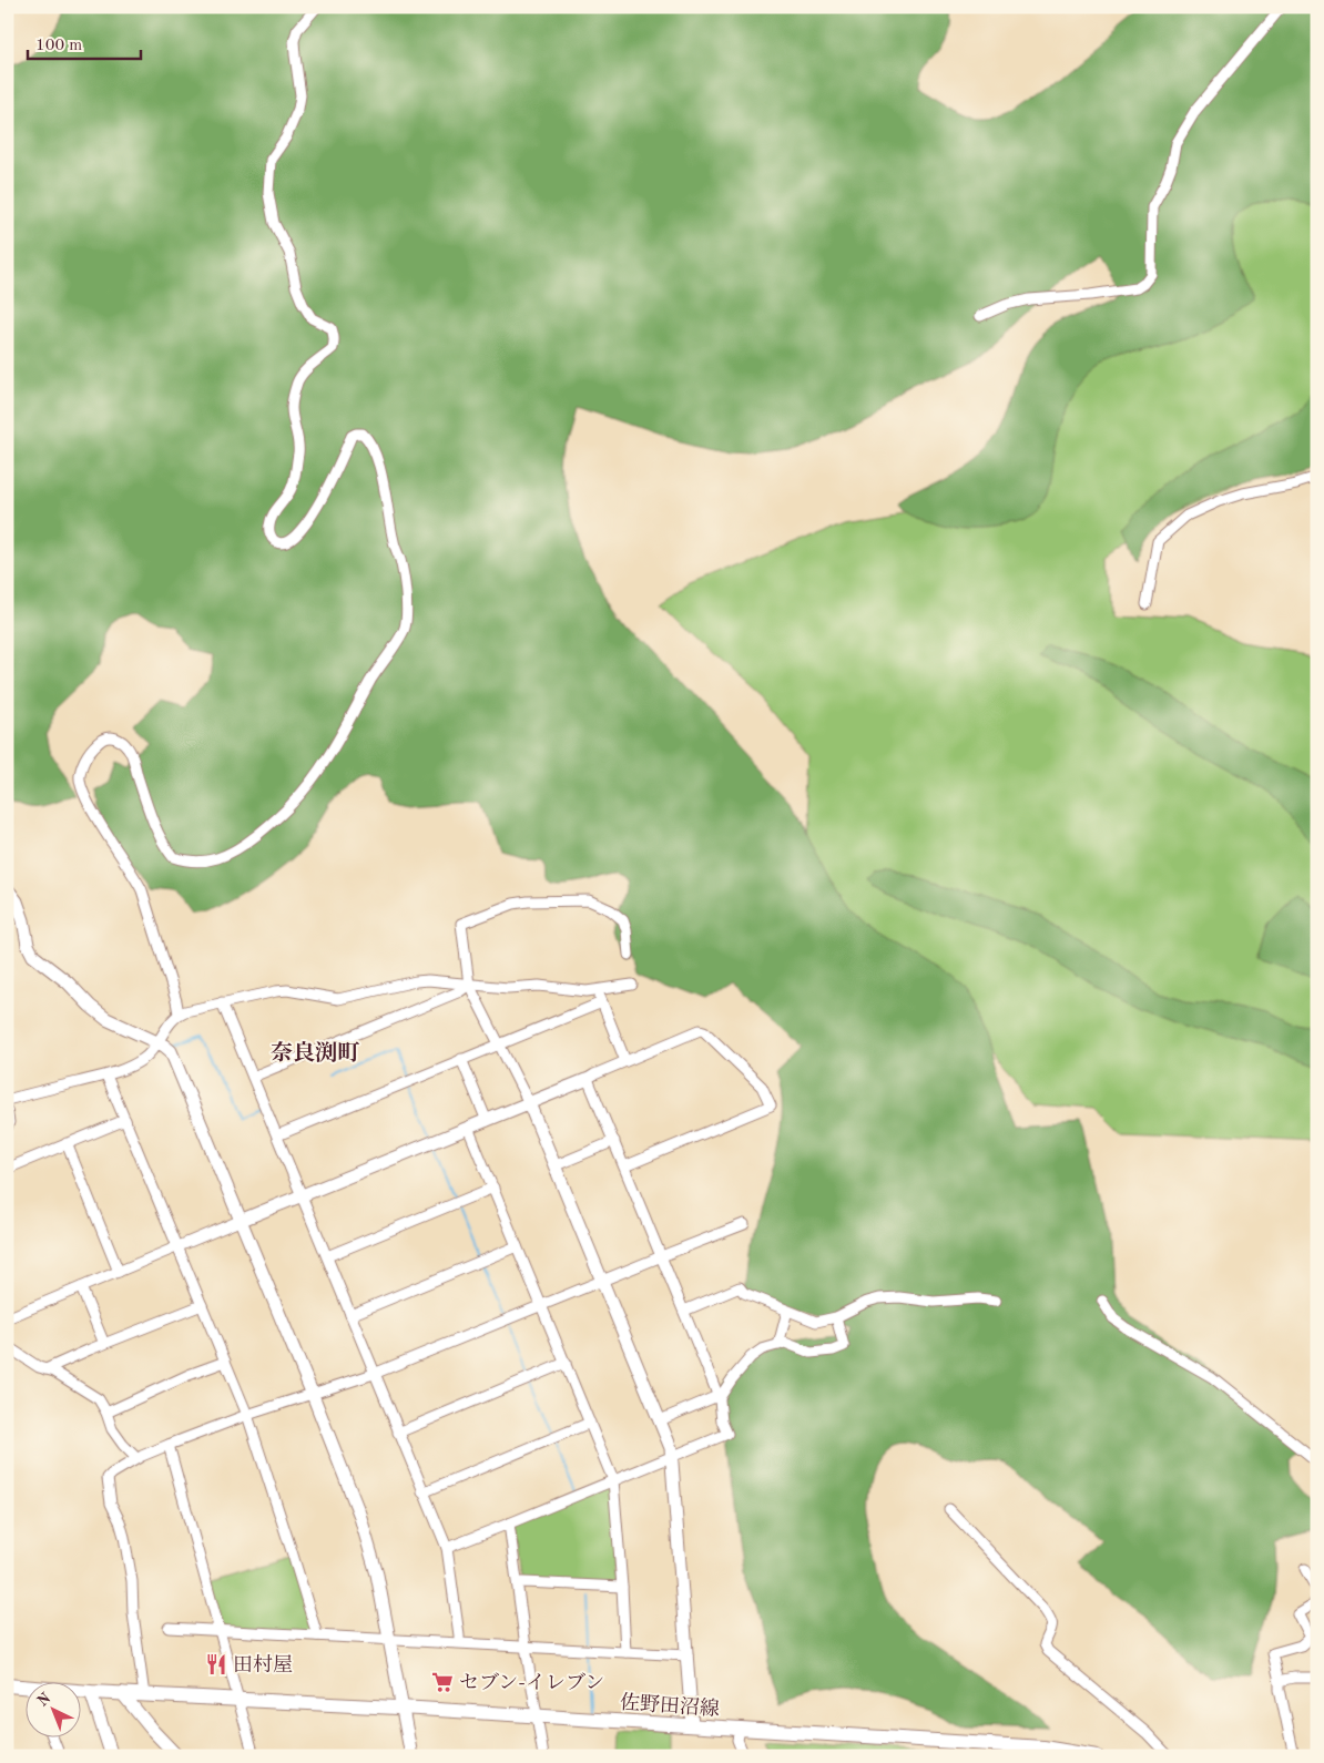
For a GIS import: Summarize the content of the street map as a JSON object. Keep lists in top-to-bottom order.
{
  "streets": {
    "main road": ["佐野田沼線"]
  },
  "districts": ["奈良渕町"],
  "places": {
    "restaurant": ["田村屋"],
    "supermarket": ["セブン-イレブン"]
  },
  "scale_bar": "100 m",
  "north": "top left"
}
